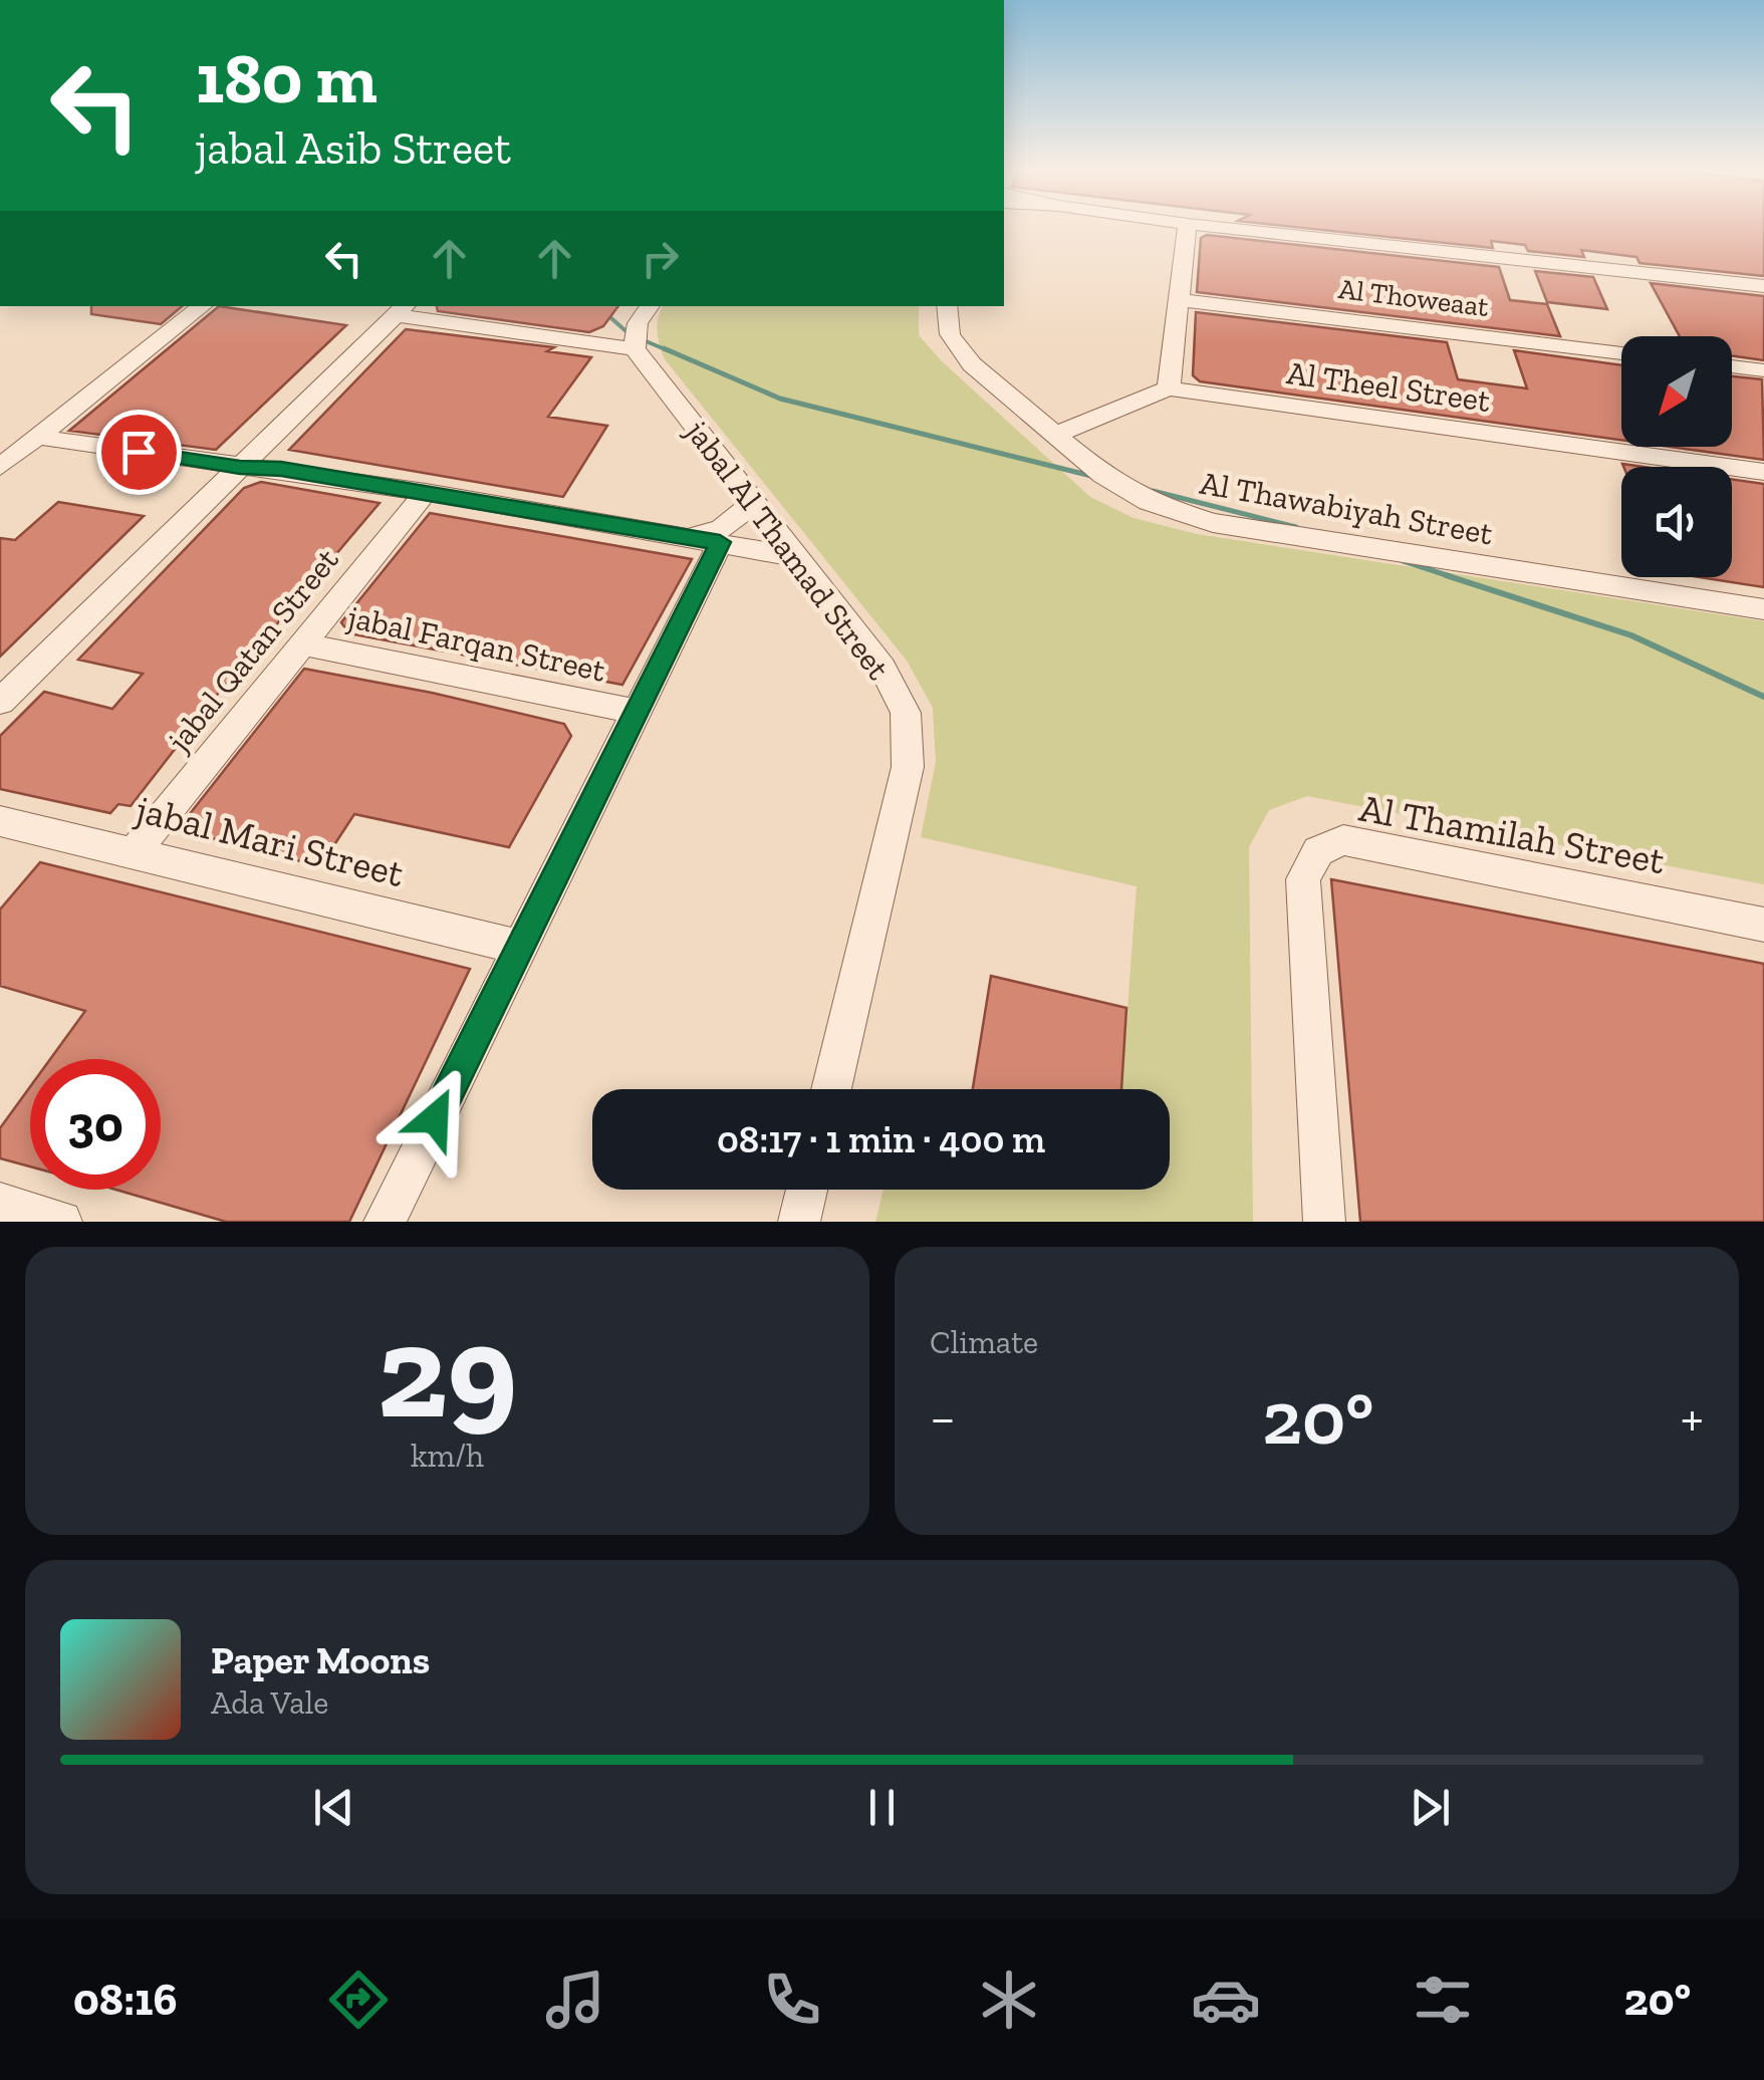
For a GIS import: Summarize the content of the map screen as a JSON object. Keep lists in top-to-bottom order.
{
  "streets": {
    "street": [
      "Al Thoweaat",
      "Al Theel Street",
      "Al Thawabiyah Street",
      "jabal Al Thamad Street",
      "jabal Farqan Street",
      "jabal Qatan Street",
      "Al Thamilah Street",
      "jabal Mari Street"
    ]
  },
  "crossings": [
    ["jabal Farqan Street", "jabal Qatan Street"],
    ["jabal Qatan Street", "jabal Mari Street"]
  ],
  "north": "bottom left",
  "page": {
    "turn": ["180 m", "jabal Asib Street"],
    "limit": "30",
    "trip": "08:17 · 1 min · 400 m",
    "tile": [
      ["29", "km/h"],
      "Climate"
    ],
    "heat": ["−", "20°", "+"],
    "song": ["Paper Moons", "Ada Vale"],
    "tabs": ["08:16", "20°"]
  }
}
